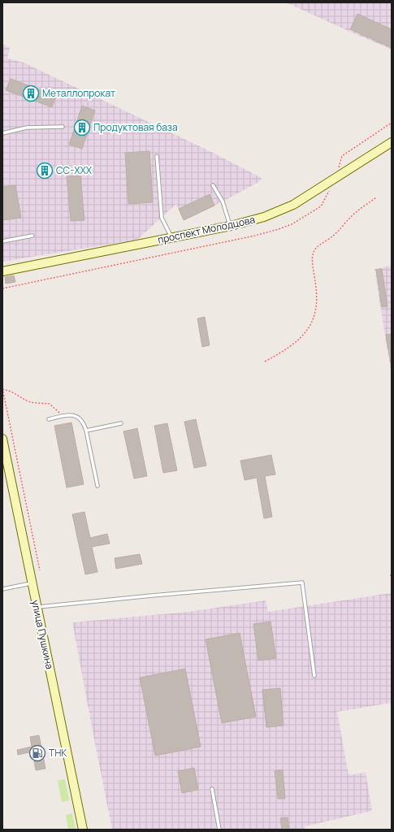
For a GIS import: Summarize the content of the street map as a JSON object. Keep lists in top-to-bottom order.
{
  "streets": {
    "main road": ["проспект Молодцова", "улица Пушкина"]
  },
  "places": {
    "building": ["Металлопрокат", "Продуктовая база", "СС-ХХХ"],
    "fuel station": ["ТНК"]
  }
}
